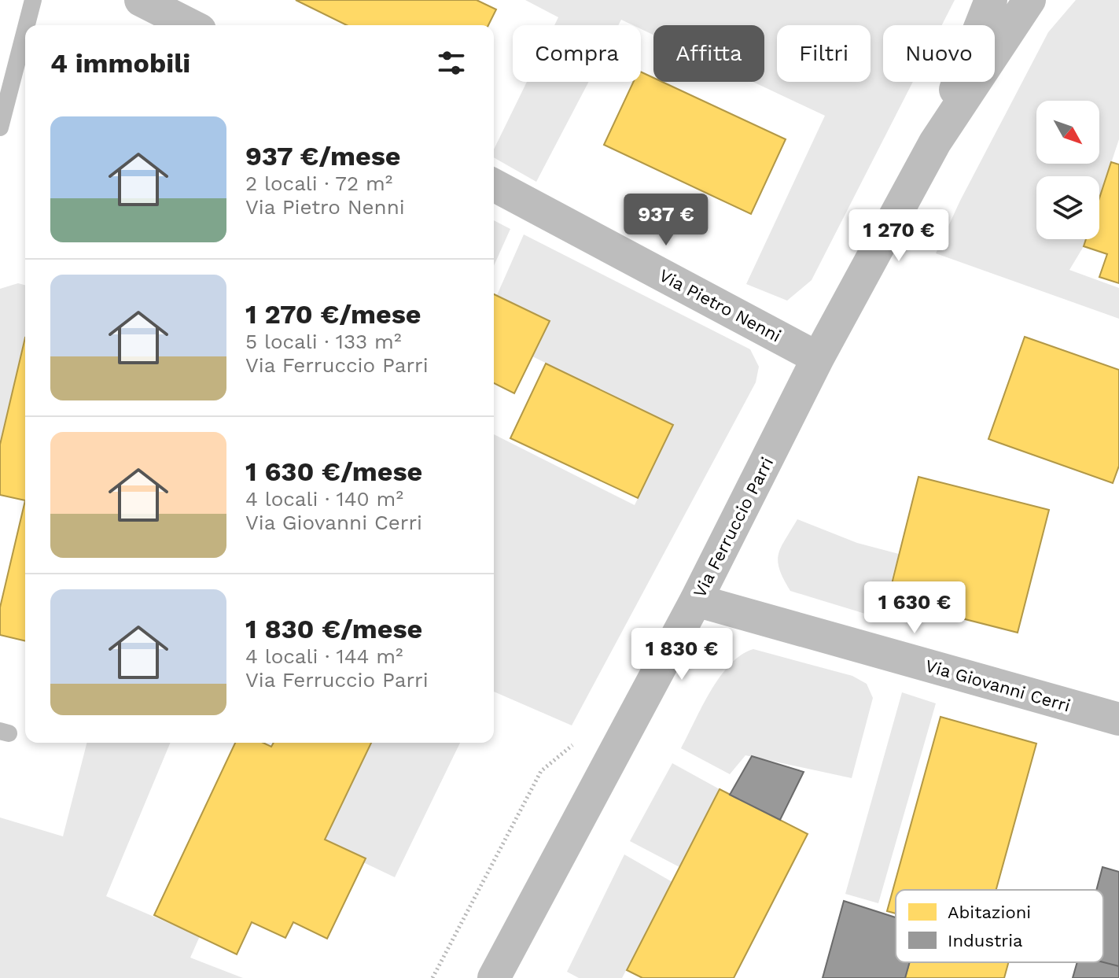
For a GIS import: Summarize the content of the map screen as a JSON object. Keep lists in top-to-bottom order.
{
  "streets": {
    "street": ["Via Pietro Nenni", "Via Ferruccio Parri", "Via Giovanni Cerri"]
  },
  "crossings": [
    ["Via Pietro Nenni", "Via Ferruccio Parri"],
    ["Via Ferruccio Parri", "Via Giovanni Cerri"]
  ],
  "legend": ["Abitazioni", "Industria"],
  "north": "bottom right",
  "page": {
    "chip": [
      "Compra",
      "Affitta",
      "Filtri",
      "Nuovo"
    ],
    "heading": "4 immobili",
    "list": [
      {
        "name": "937 €/mese",
        "note": "2 locali · 72 m² · Via Pietro Nenni"
      },
      {
        "name": "1 270 €/mese",
        "note": "5 locali · 133 m² · Via Ferruccio Parri"
      },
      {
        "name": "1 630 €/mese",
        "note": "4 locali · 140 m² · Via Giovanni Cerri"
      },
      {
        "name": "1 830 €/mese",
        "note": "4 locali · 144 m² · Via Ferruccio Parri"
      }
    ],
    "price": [
      "937 €",
      "1 270 €",
      "1 630 €",
      "1 830 €"
    ]
  }
}
